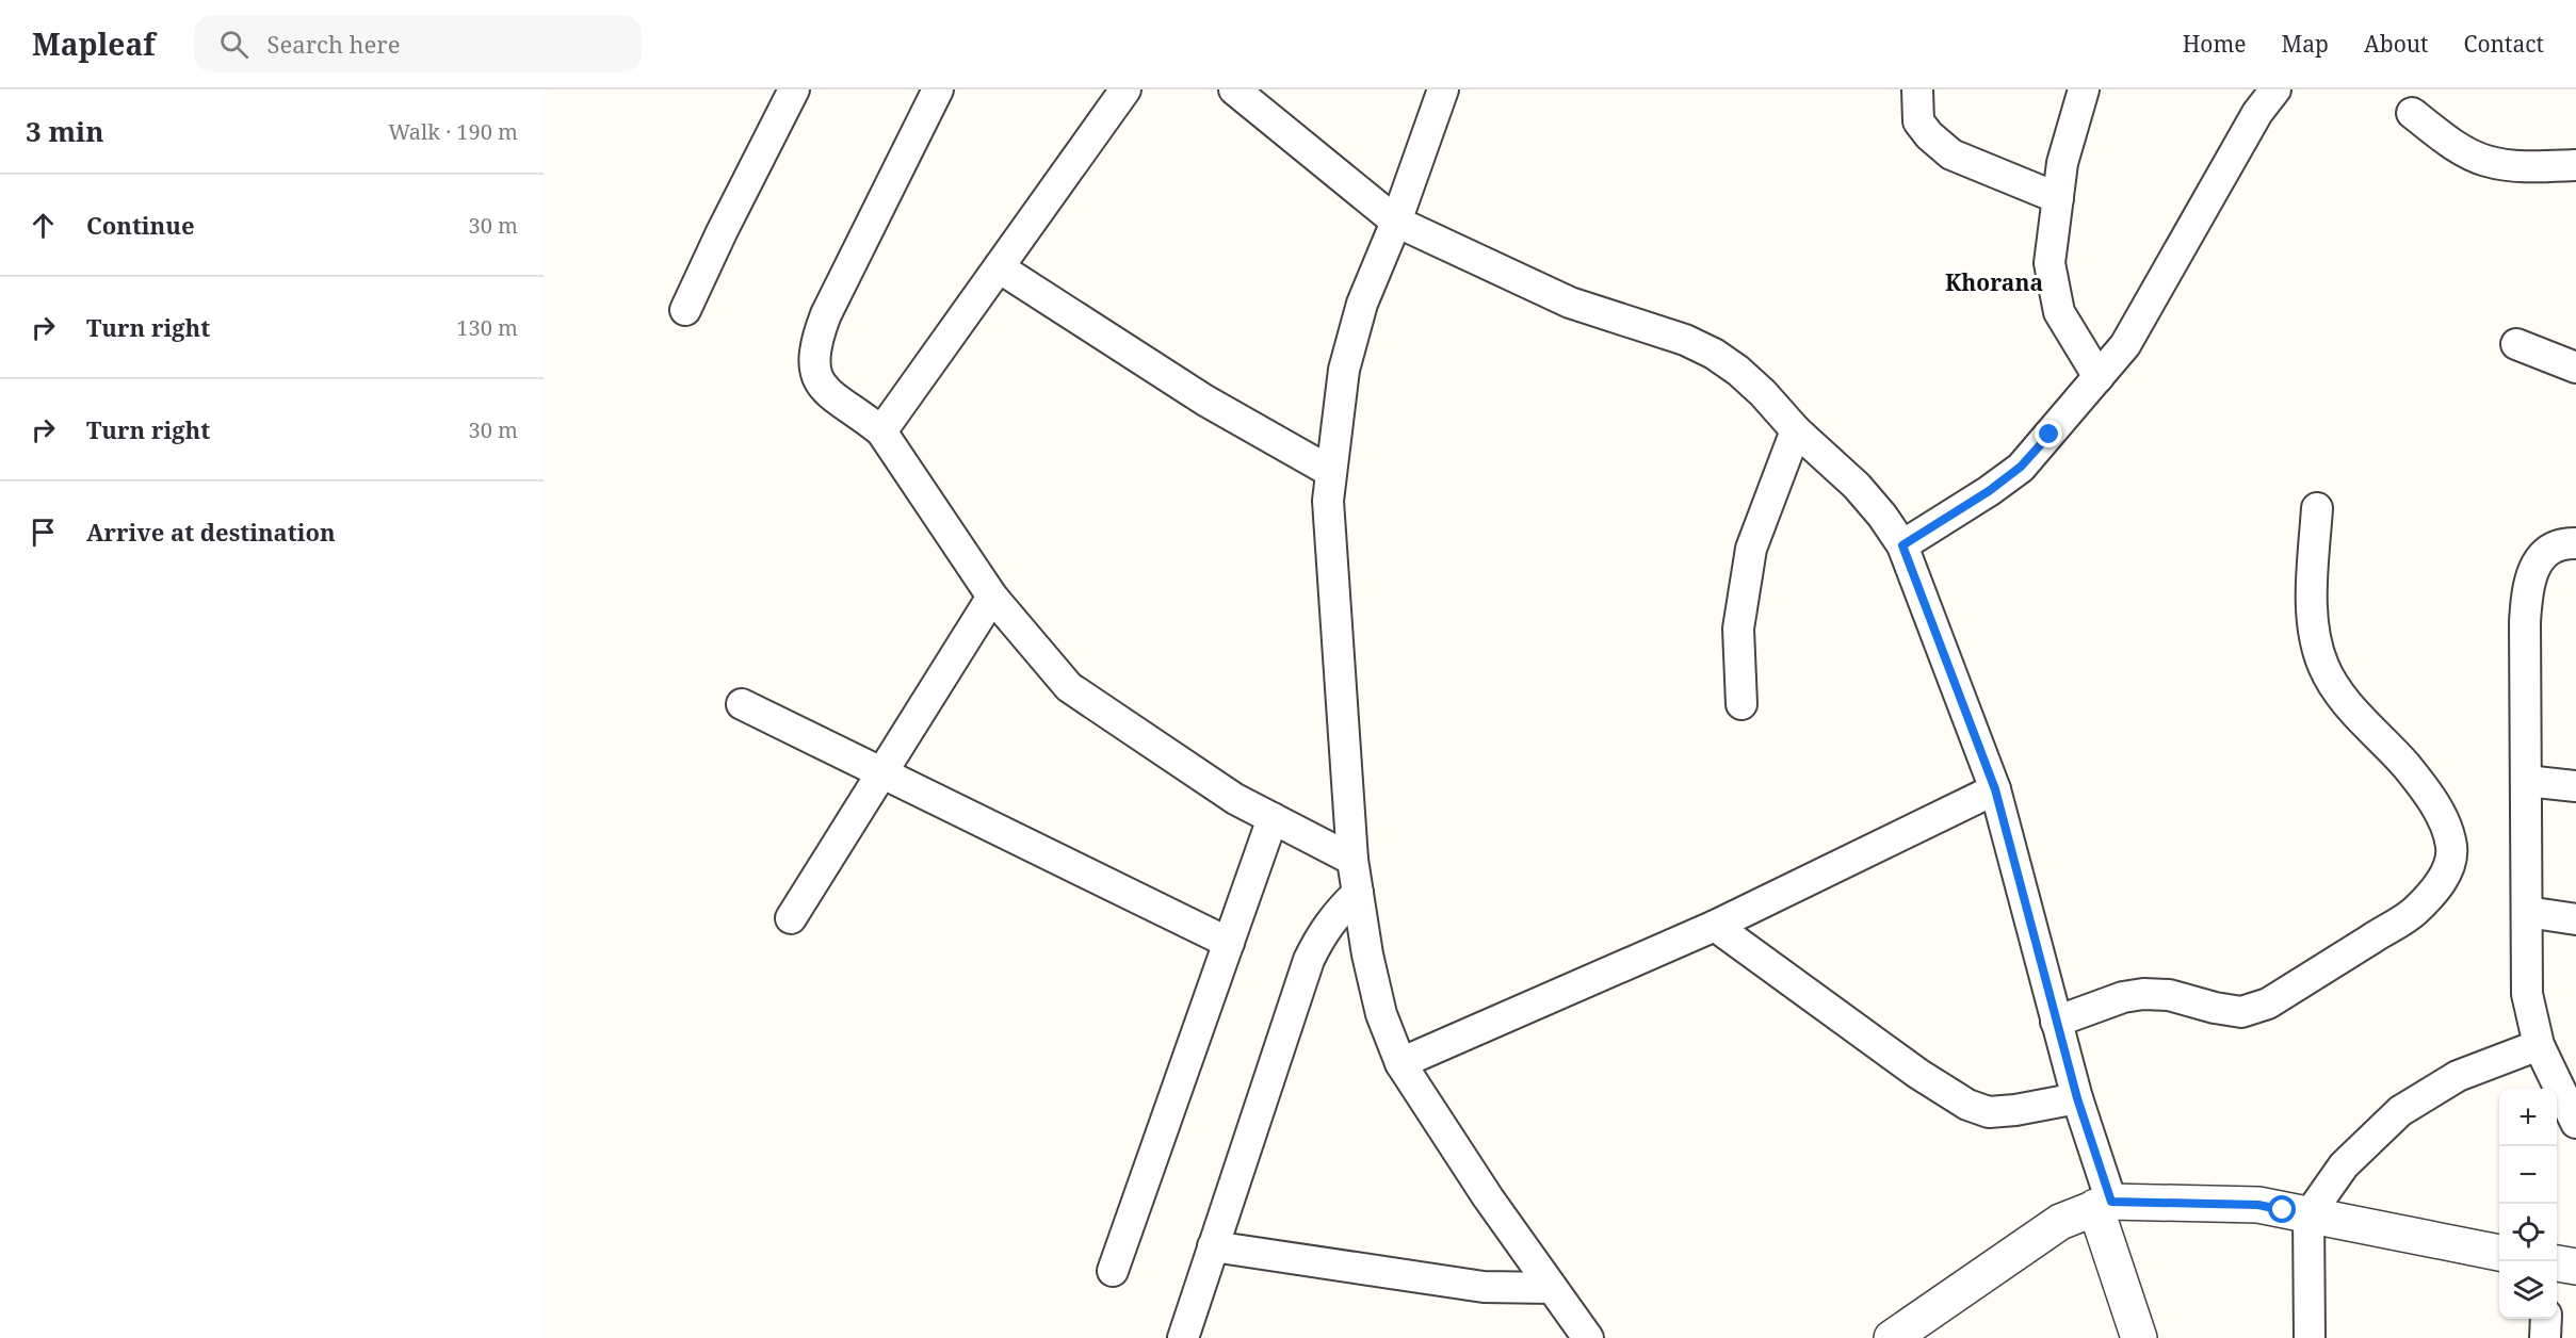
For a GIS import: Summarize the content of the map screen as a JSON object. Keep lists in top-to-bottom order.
{
  "districts": ["Khorana"],
  "page": {
    "header": "Mapleaf",
    "search": "Search here",
    "nav": [
      "Home",
      "Map",
      "About",
      "Contact"
    ],
    "heading": ["3 min", "Walk · 190 m"],
    "list": [
      ["Continue", "30 m"],
      ["Turn right", "130 m"],
      ["Turn right", "30 m"],
      "Arrive at destination"
    ],
    "map_buttons": ["+", "−"]
  }
}
